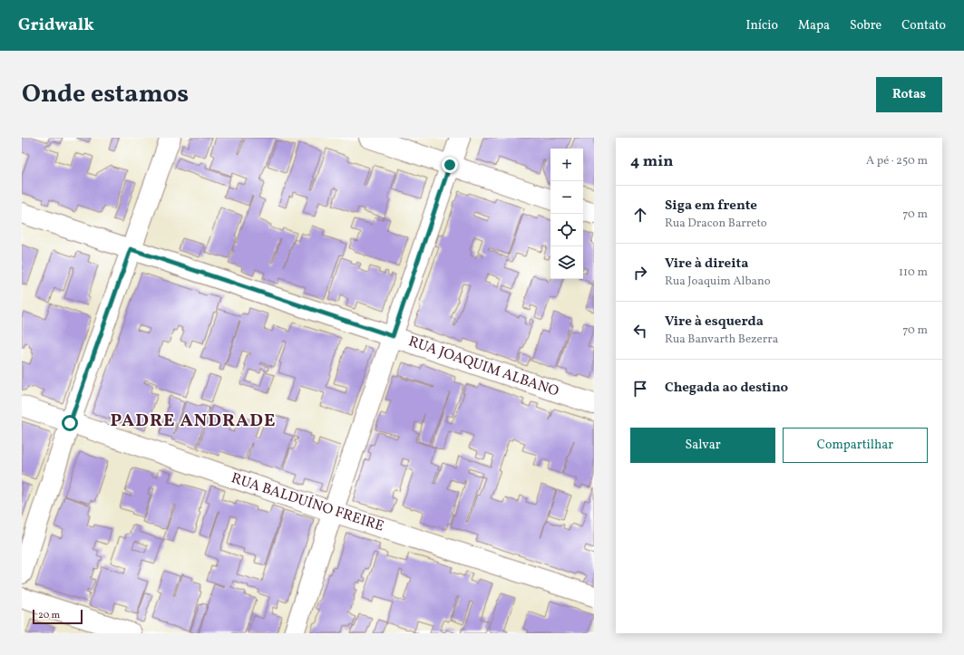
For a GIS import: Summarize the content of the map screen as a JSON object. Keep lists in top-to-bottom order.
{
  "streets": {
    "street": ["RUA JOAQUIM ALBANO", "RUA BALDUÍNO FREIRE"]
  },
  "districts": ["PADRE ANDRADE"],
  "scale_bar": "20 m",
  "page": {
    "header": "Gridwalk",
    "nav": [
      "Início",
      "Mapa",
      "Sobre",
      "Contato"
    ],
    "title": "Onde estamos",
    "buttons": [
      "Rotas",
      ["Salvar", "Compartilhar"]
    ],
    "heading": ["4 min", "A pé · 250 m"],
    "map_buttons": ["+", "−"],
    "list": [
      ["Siga em frente", "Rua Dracon Barreto", "70 m"],
      ["Vire à direita", "Rua Joaquim Albano", "110 m"],
      ["Vire à esquerda", "Rua Banvarth Bezerra", "70 m"],
      "Chegada ao destino"
    ],
    "scale": "20 m"
  }
}
